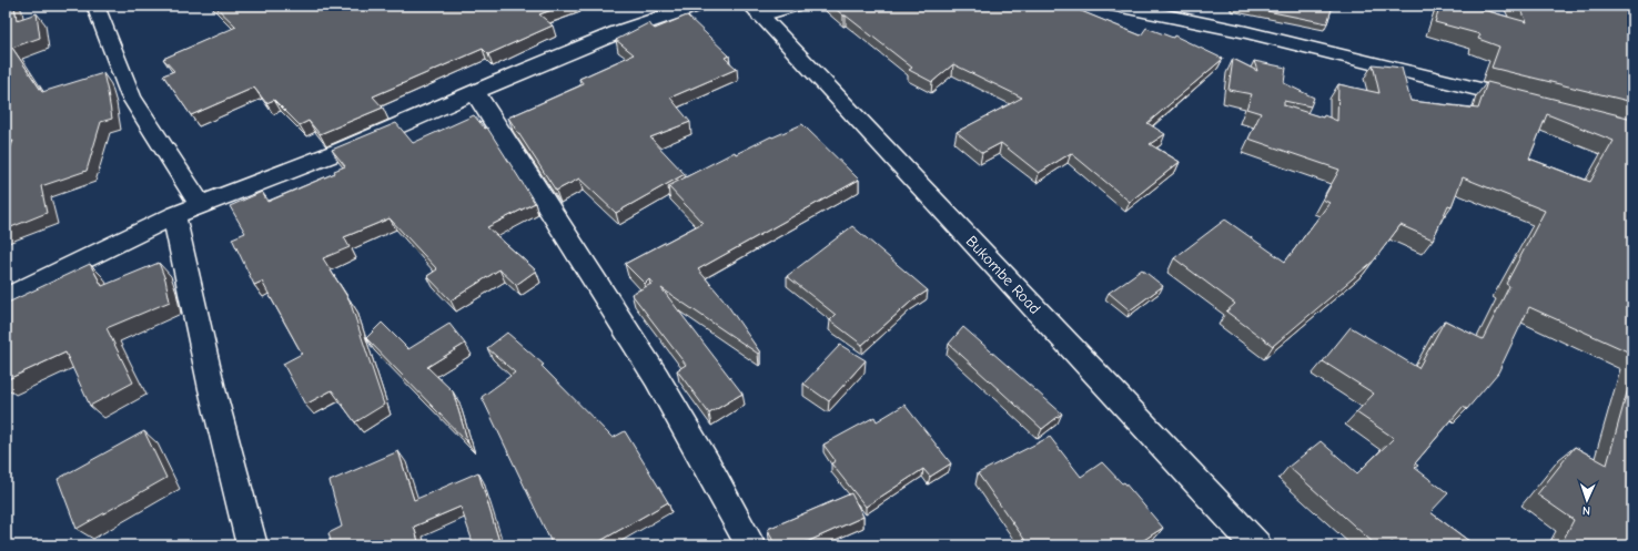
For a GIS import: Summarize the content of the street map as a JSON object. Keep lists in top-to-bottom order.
{
  "streets": {
    "street": ["Bukombe Road"]
  },
  "north": "bottom"
}
